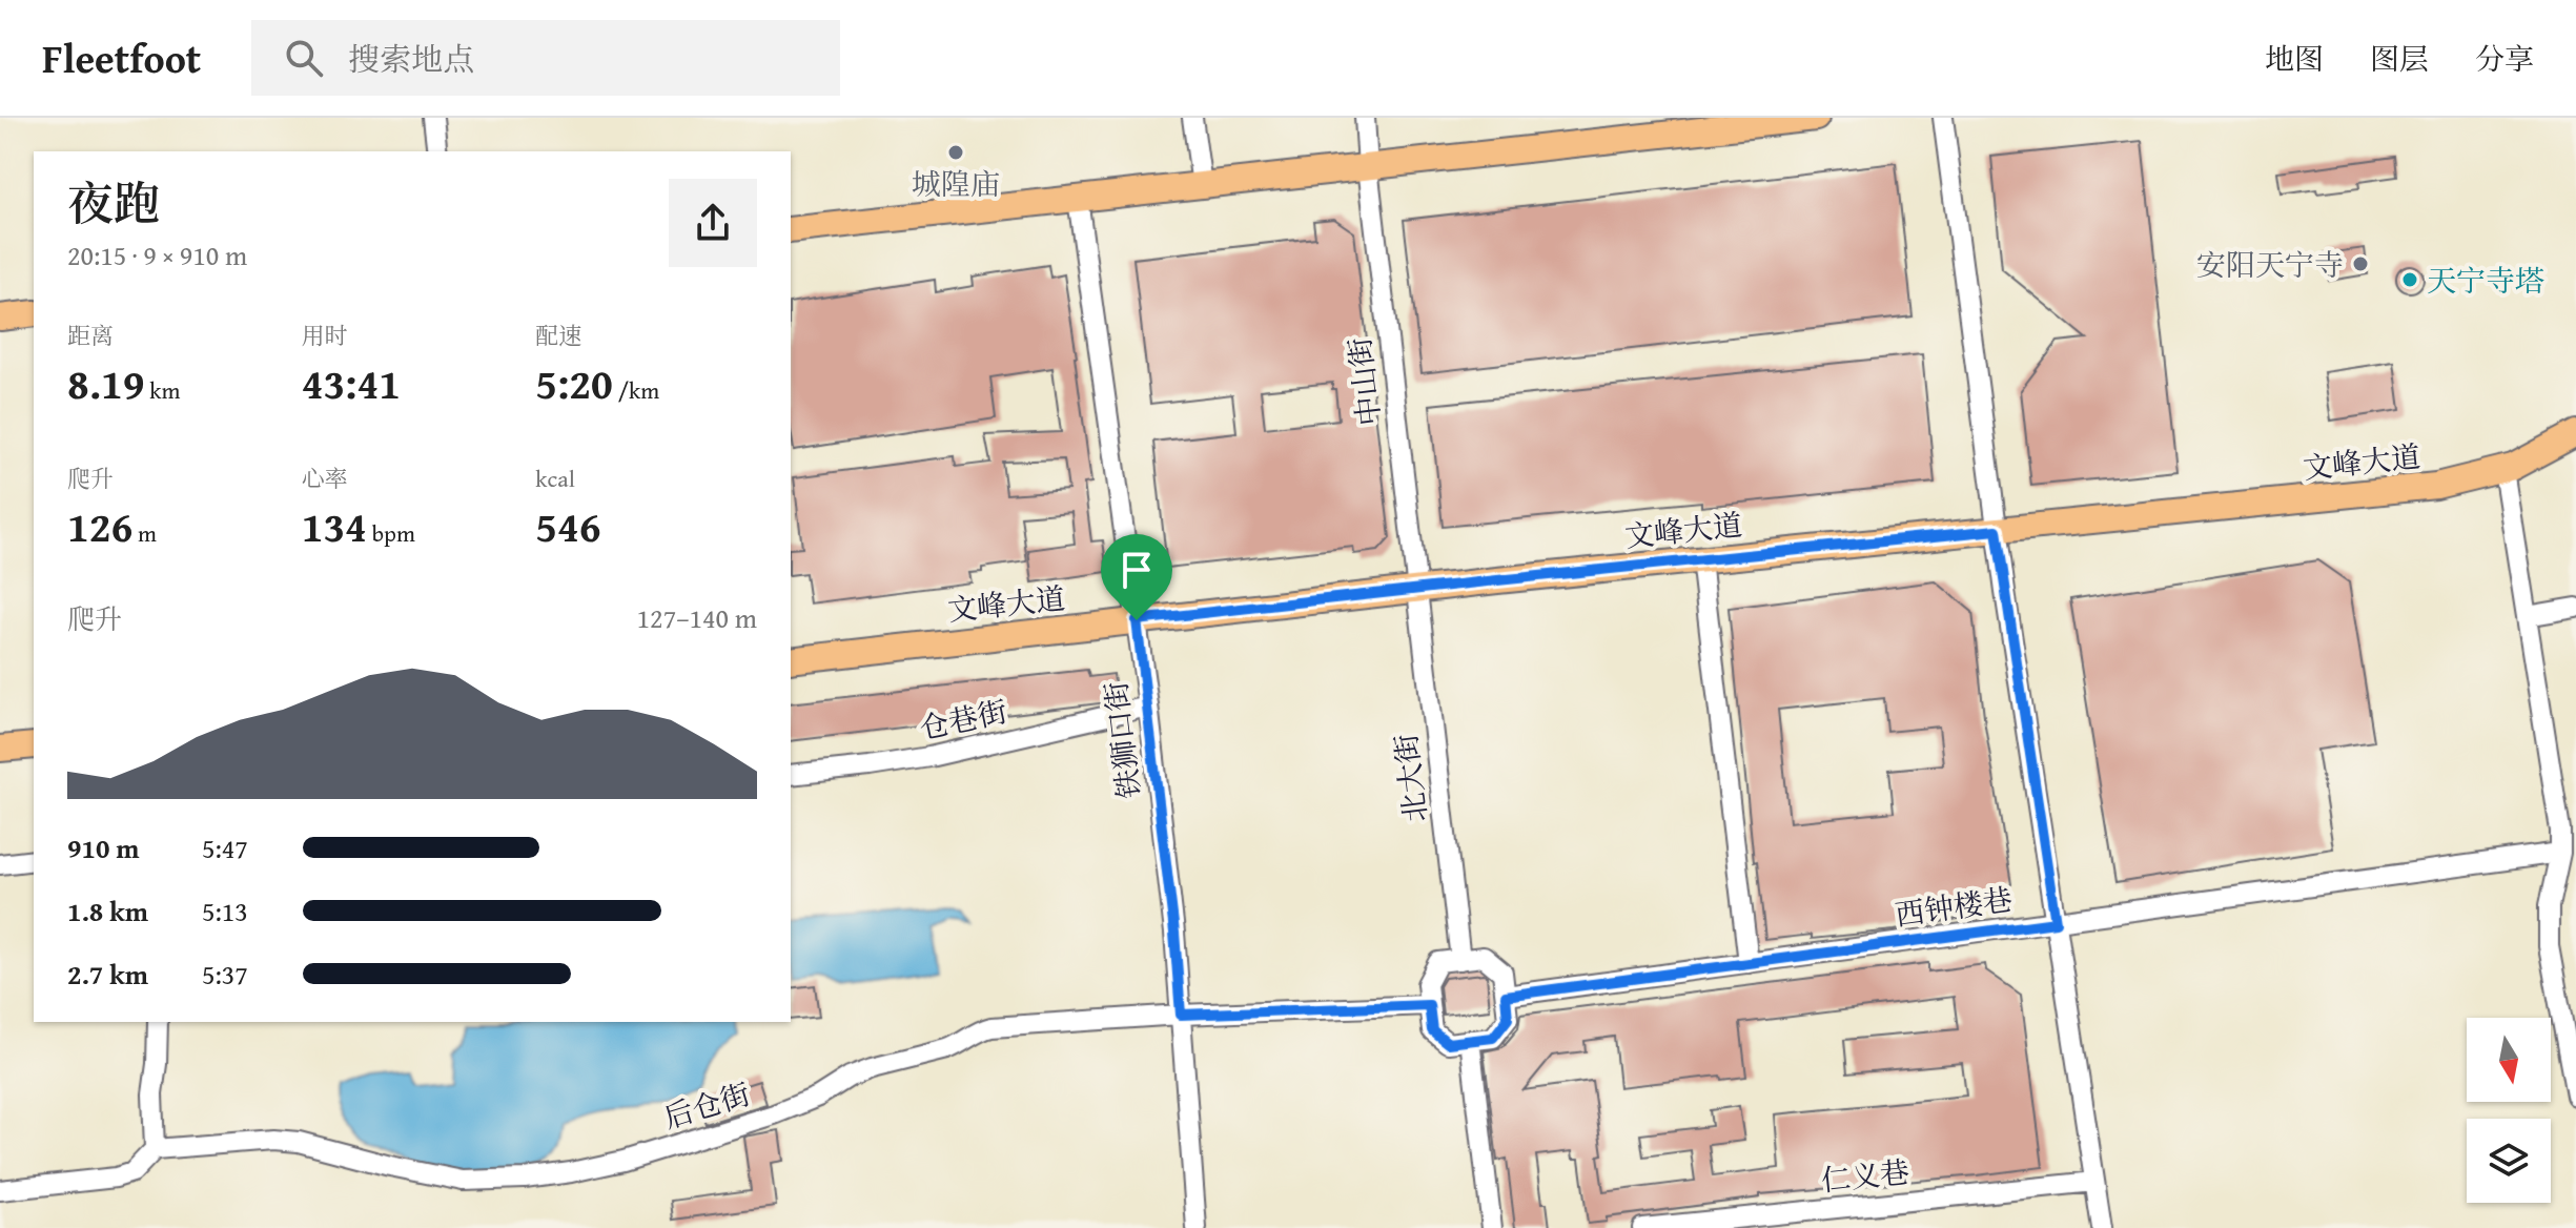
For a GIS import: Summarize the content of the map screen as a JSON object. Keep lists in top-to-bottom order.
{
  "streets": {
    "main road": ["文峰大道"],
    "street": [
      "中山街",
      "仓巷街",
      "铁狮口街",
      "北大街",
      "西钟楼巷",
      "后仓街",
      "仁义巷"
    ]
  },
  "crossings": [
    ["中山街", "文峰大道"],
    ["中山街", "北大街"],
    ["文峰大道", "铁狮口街"],
    ["文峰大道", "北大街"],
    ["仓巷街", "铁狮口街"],
    ["铁狮口街", "后仓街"],
    ["北大街", "西钟楼巷"],
    ["北大街", "后仓街"],
    ["西钟楼巷", "后仓街"]
  ],
  "places": ["城隍庙", "安阳天宁寺", "天宁寺塔"],
  "north": "bottom",
  "page": {
    "header": "Fleetfoot",
    "search": "搜索地点",
    "nav": ["地图", "图层", "分享"],
    "heading": ["夜跑", "20:15 · 9 × 910 m"],
    "stats": [
      ["距离", "8.19 km"],
      ["用时", "43:41"],
      ["配速", "5:20 /km"],
      ["爬升", "126 m"],
      ["心率", "134 bpm"],
      ["kcal", "546"]
    ],
    "chart": ["爬升", "127–140 m"],
    "list": [
      {
        "name": "910 m",
        "note": "5:47"
      },
      {
        "name": "1.8 km",
        "note": "5:13"
      },
      {
        "name": "2.7 km",
        "note": "5:37"
      }
    ]
  }
}
